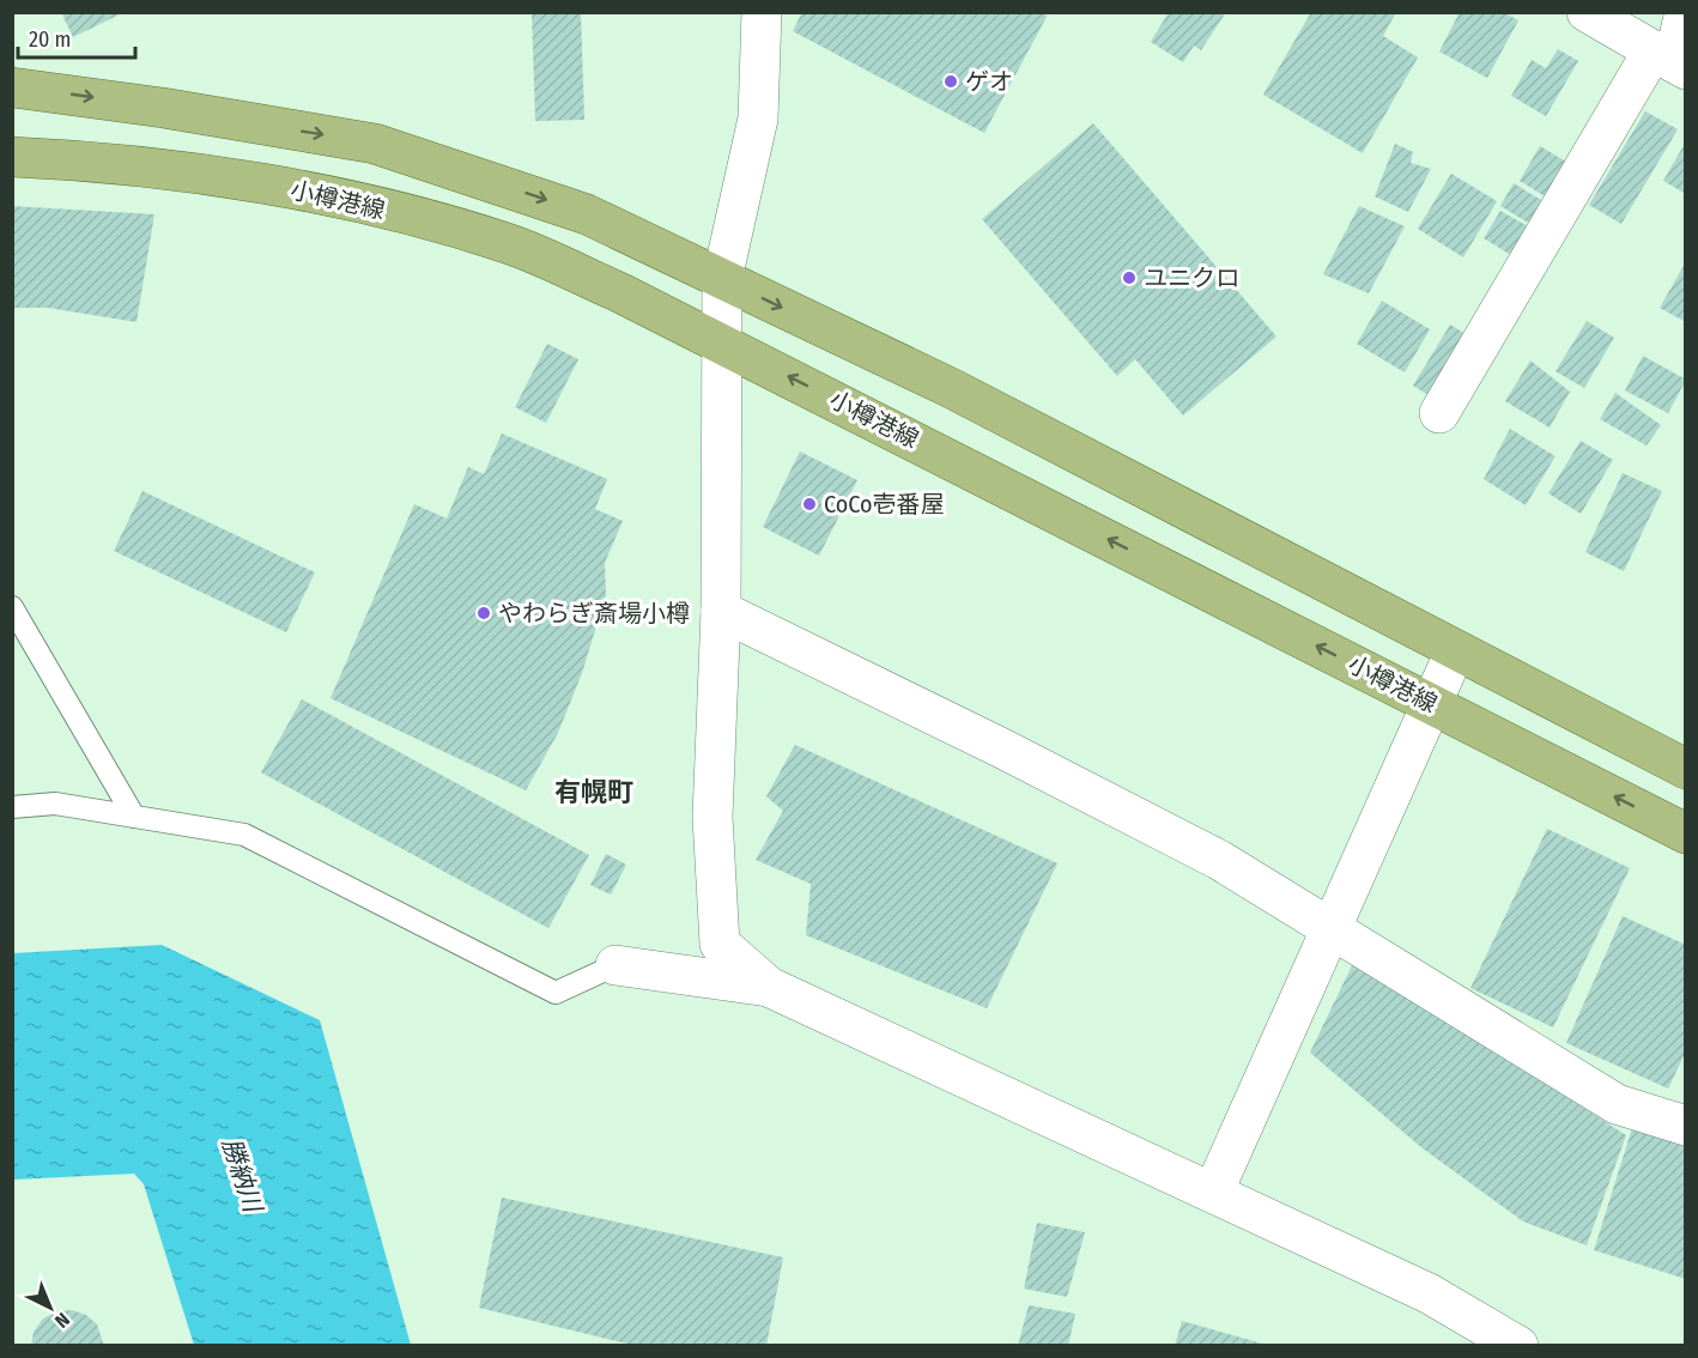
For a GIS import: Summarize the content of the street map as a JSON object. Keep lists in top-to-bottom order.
{
  "streets": {
    "main road": ["小樽港線"]
  },
  "districts": ["有幌町"],
  "water": ["勝納川"],
  "places": [
    "ゲオ",
    "ユニクロ",
    "CoCo壱番屋",
    "やわらぎ斎場小樽"
  ],
  "scale_bar": "20 m",
  "north": "bottom right"
}
